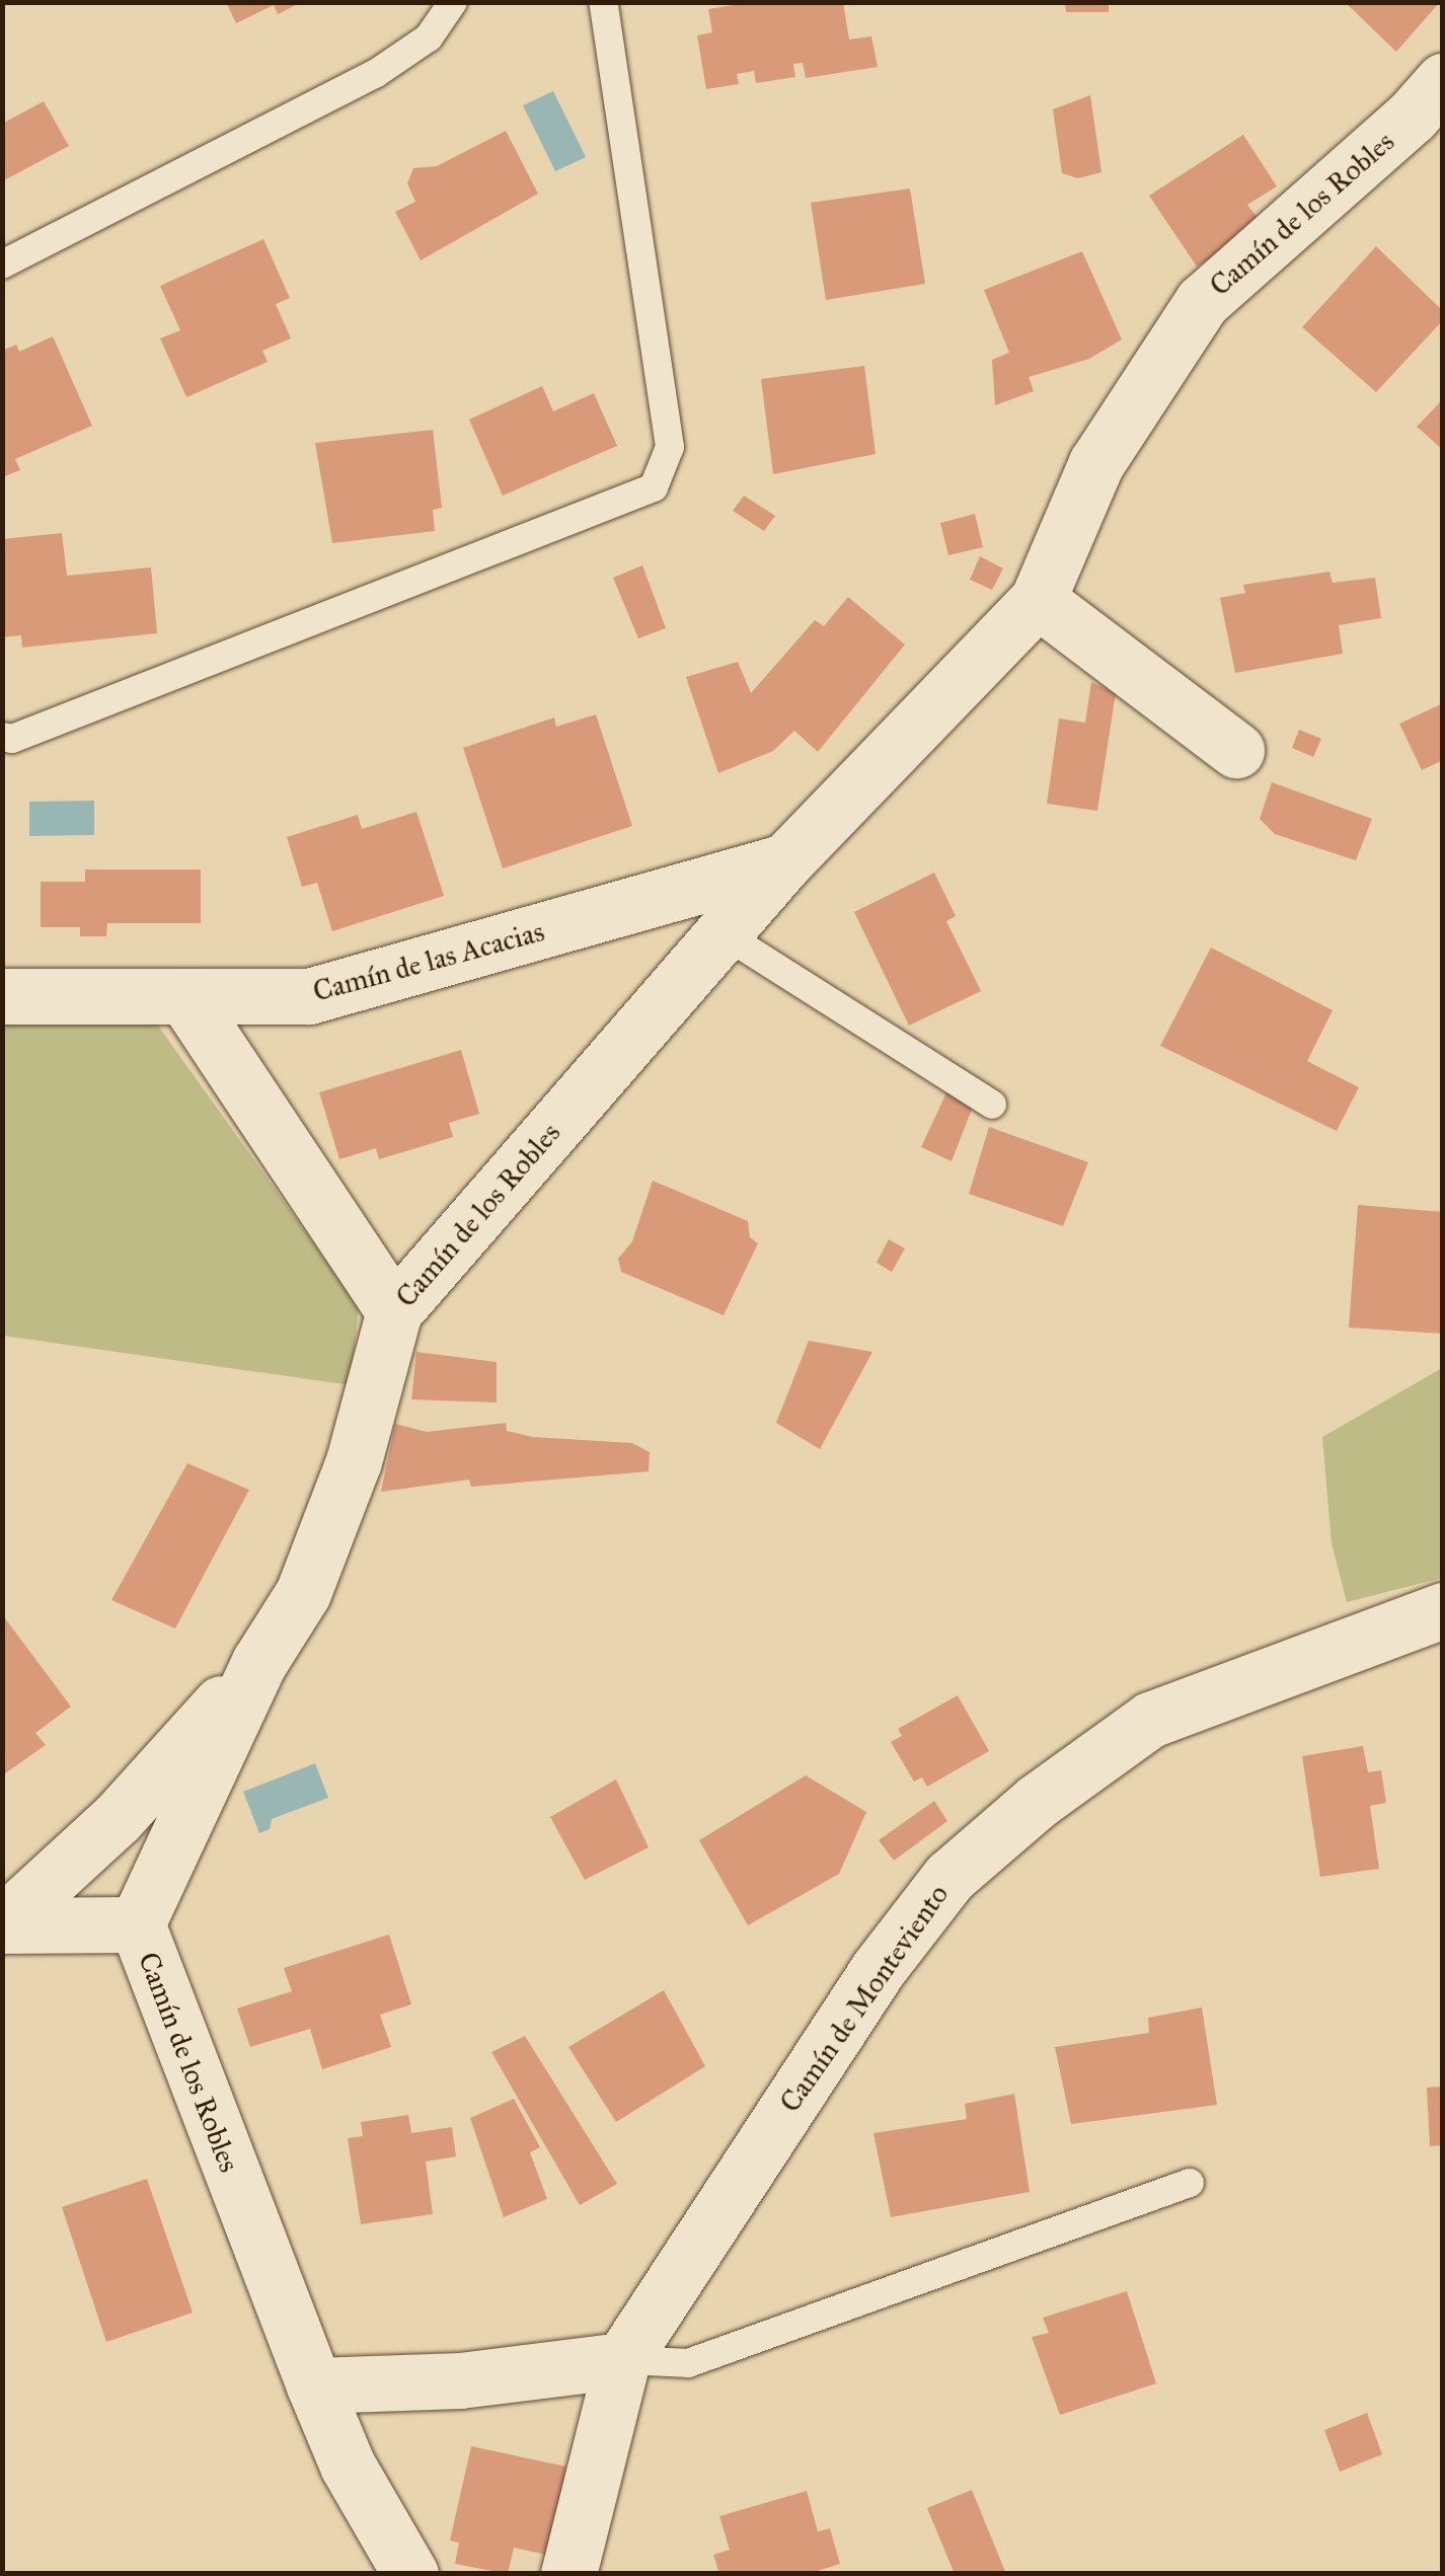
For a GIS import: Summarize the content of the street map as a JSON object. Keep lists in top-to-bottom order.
{
  "streets": {
    "street": ["Camín de los Robles", "Camín de las Acacias", "Camín de Monteviento"]
  },
  "crossings": [
    ["Camín de los Robles", "Camín de las Acacias"]
  ]
}
